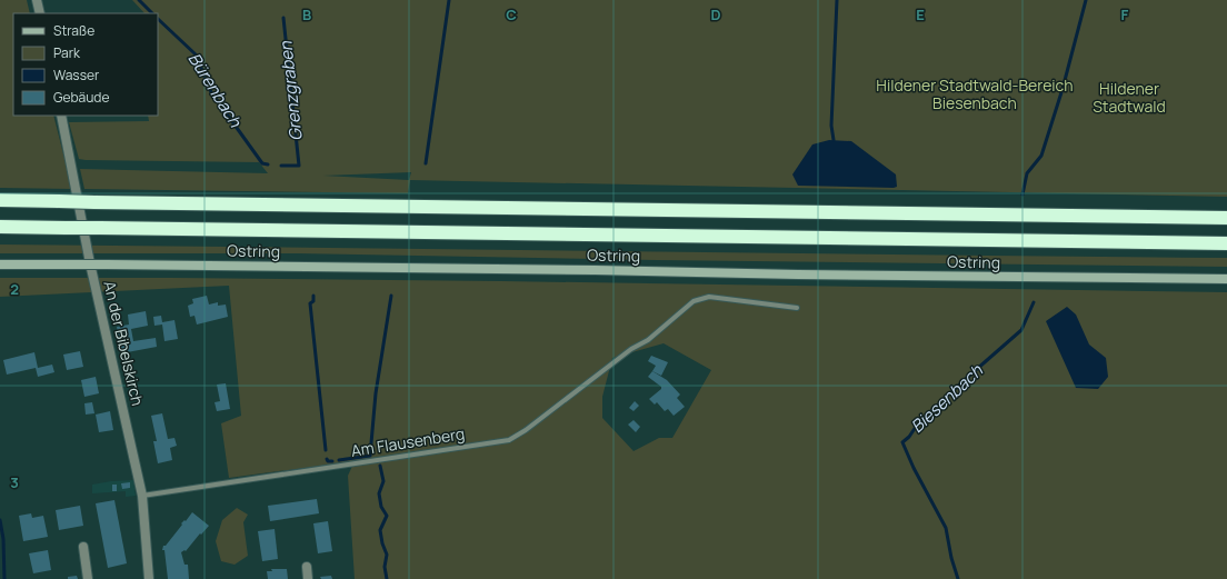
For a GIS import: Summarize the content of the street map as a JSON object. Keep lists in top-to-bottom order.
{
  "streets": {
    "main road": ["Ostring"],
    "street": ["An der Bibelskirch"],
    "lane": ["Am Flausenberg"]
  },
  "crossings": [
    ["An der Bibelskirch", "Am Flausenberg"]
  ],
  "water": ["Bürenbach", "Grenzgraben", "Biesenbach"],
  "parks": ["Hildener Stadtwald-Bereich Biesenbach", "Hildener Stadtwald"],
  "legend": [
    "Straße",
    "Park",
    "Wasser",
    "Gebäude"
  ],
  "grid": {
    "columns": [
      "B",
      "C",
      "D",
      "E",
      "F"
    ],
    "rows": ["2", "3"]
  }
}
